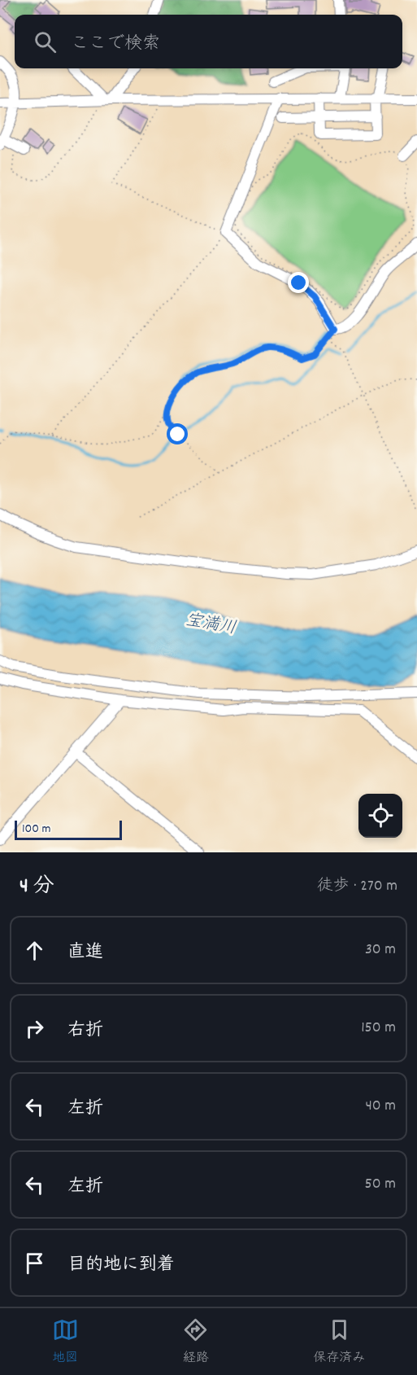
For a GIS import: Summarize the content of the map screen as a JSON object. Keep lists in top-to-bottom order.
{
  "water": ["宝満川"],
  "scale_bar": "100 m",
  "page": {
    "search": "ここで検索",
    "scale": "100 m",
    "heading": ["4 分", "徒歩 · 270 m"],
    "list": [
      ["直進", "30 m"],
      ["右折", "150 m"],
      ["左折", "40 m"],
      ["左折", "50 m"],
      "目的地に到着"
    ],
    "nav": ["地図", "経路", "保存済み"]
  }
}
